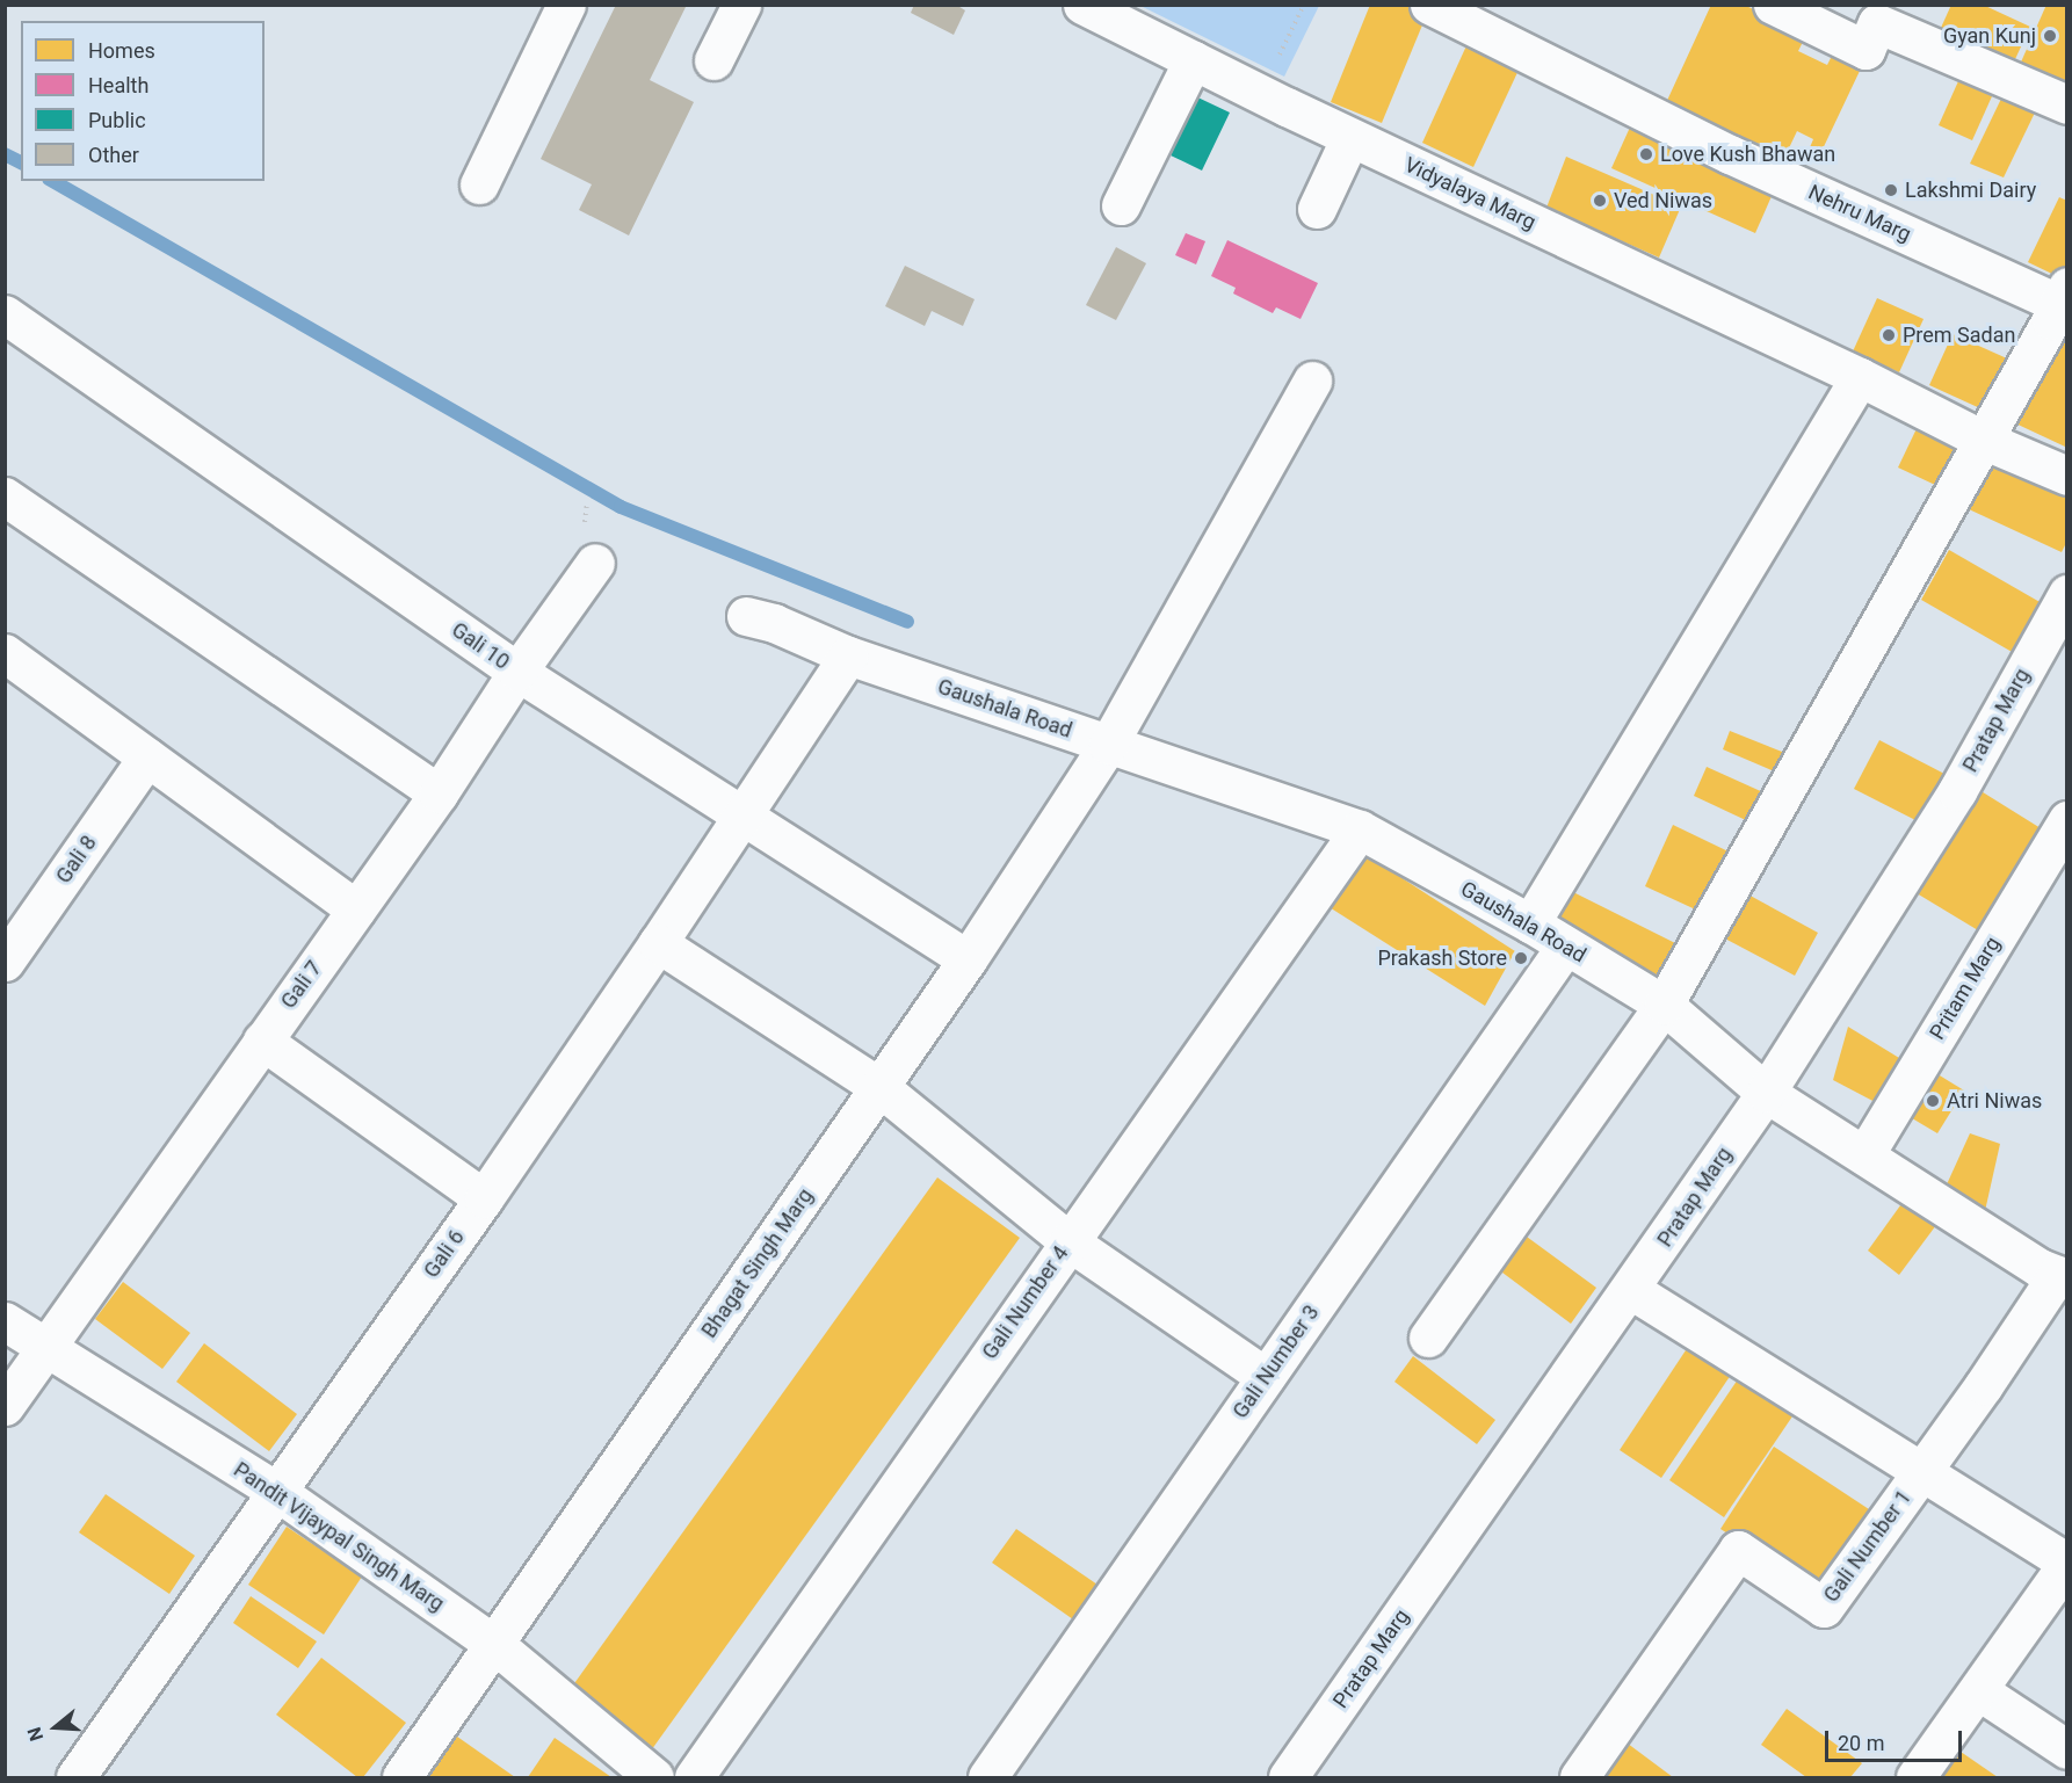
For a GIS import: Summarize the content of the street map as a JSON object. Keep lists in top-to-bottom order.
{
  "streets": {
    "street": [
      "Vidyalaya Marg",
      "Nehru Marg",
      "Gali 10",
      "Gaushala Road",
      "Pratap Marg",
      "Gali 8",
      "Gali 7",
      "Pritam Marg",
      "Gali 6",
      "Bhagat Singh Marg",
      "Gali Number 4",
      "Gali Number 3",
      "Pandit Vijaypal Singh Marg",
      "Gali Number 1"
    ]
  },
  "crossings": [
    ["Gali 10", "Gali 7"],
    ["Gali 10", "Gali 6"],
    ["Gali 10", "Bhagat Singh Marg"],
    ["Gaushala Road", "Pratap Marg"],
    ["Gaushala Road", "Pritam Marg"],
    ["Gaushala Road", "Gali 6"],
    ["Gaushala Road", "Bhagat Singh Marg"],
    ["Gaushala Road", "Gali Number 4"],
    ["Gaushala Road", "Gali Number 3"],
    ["Gaushala Road", "Gali Number 1"],
    ["Gali 7", "Pandit Vijaypal Singh Marg"],
    ["Gali 6", "Pandit Vijaypal Singh Marg"],
    ["Bhagat Singh Marg", "Pandit Vijaypal Singh Marg"]
  ],
  "places": [
    "Gyan Kunj",
    "Love Kush Bhawan",
    "Lakshmi Dairy",
    "Ved Niwas",
    "Prem Sadan",
    "Prakash Store",
    "Atri Niwas"
  ],
  "legend": [
    "Homes",
    "Health",
    "Public",
    "Other"
  ],
  "scale_bar": "20 m",
  "north": "left"
}
